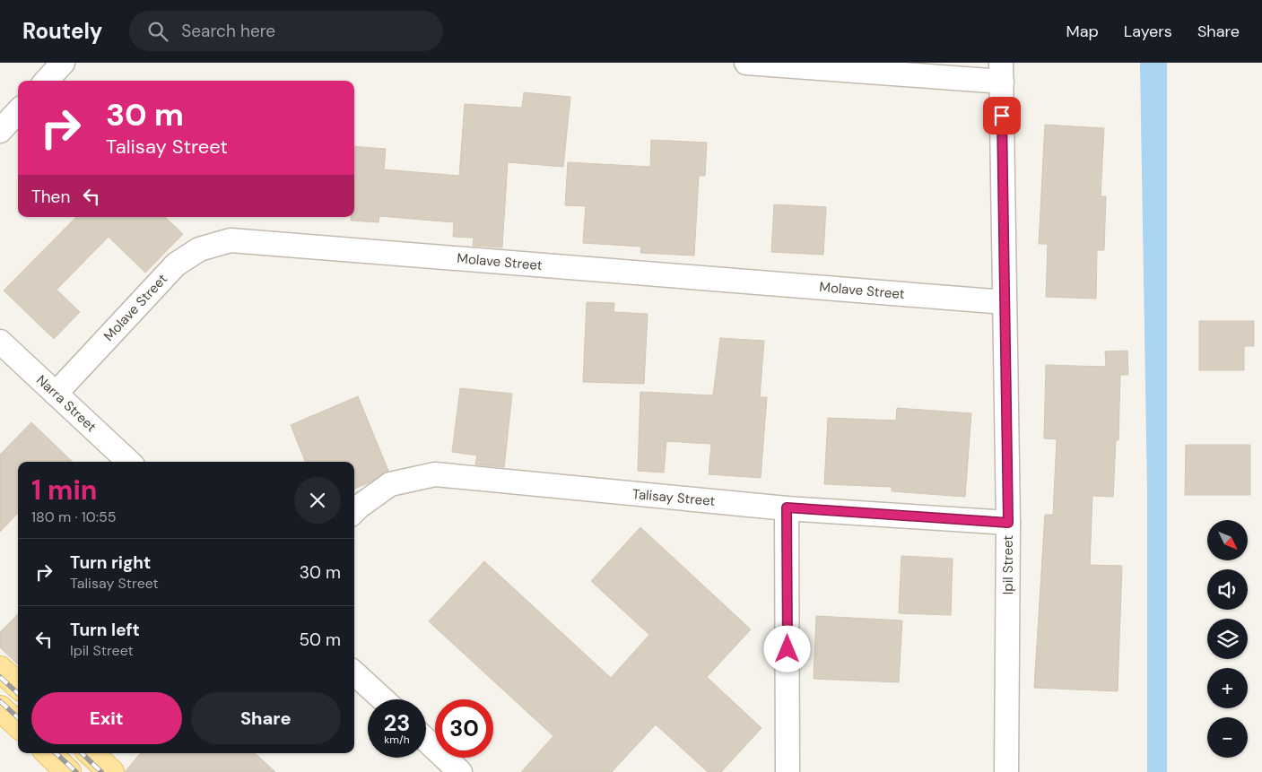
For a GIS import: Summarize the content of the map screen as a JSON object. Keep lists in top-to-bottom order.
{
  "streets": {
    "street": [
      "Molave Street",
      "Narra Street",
      "Talisay Street",
      "Ipil Street"
    ]
  },
  "crossings": [
    ["Molave Street", "Narra Street"],
    ["Molave Street", "Ipil Street"],
    ["Talisay Street", "Ipil Street"]
  ],
  "north": "bottom right",
  "page": {
    "header": "Routely",
    "search": "Search here",
    "nav": ["Map", "Layers", "Share"],
    "turn": ["30 m", "Talisay Street"],
    "then": "Then",
    "heading": ["1 min", "180 m · 10:55"],
    "map_buttons": ["+", "−"],
    "list": [
      {
        "name": "Turn right",
        "note": "Talisay Street",
        "value": "30 m"
      },
      {
        "name": "Turn left",
        "note": "Ipil Street",
        "value": "50 m"
      }
    ],
    "buttons": ["Exit", "Share"],
    "speed": "23 km/h",
    "limit": "30"
  }
}
